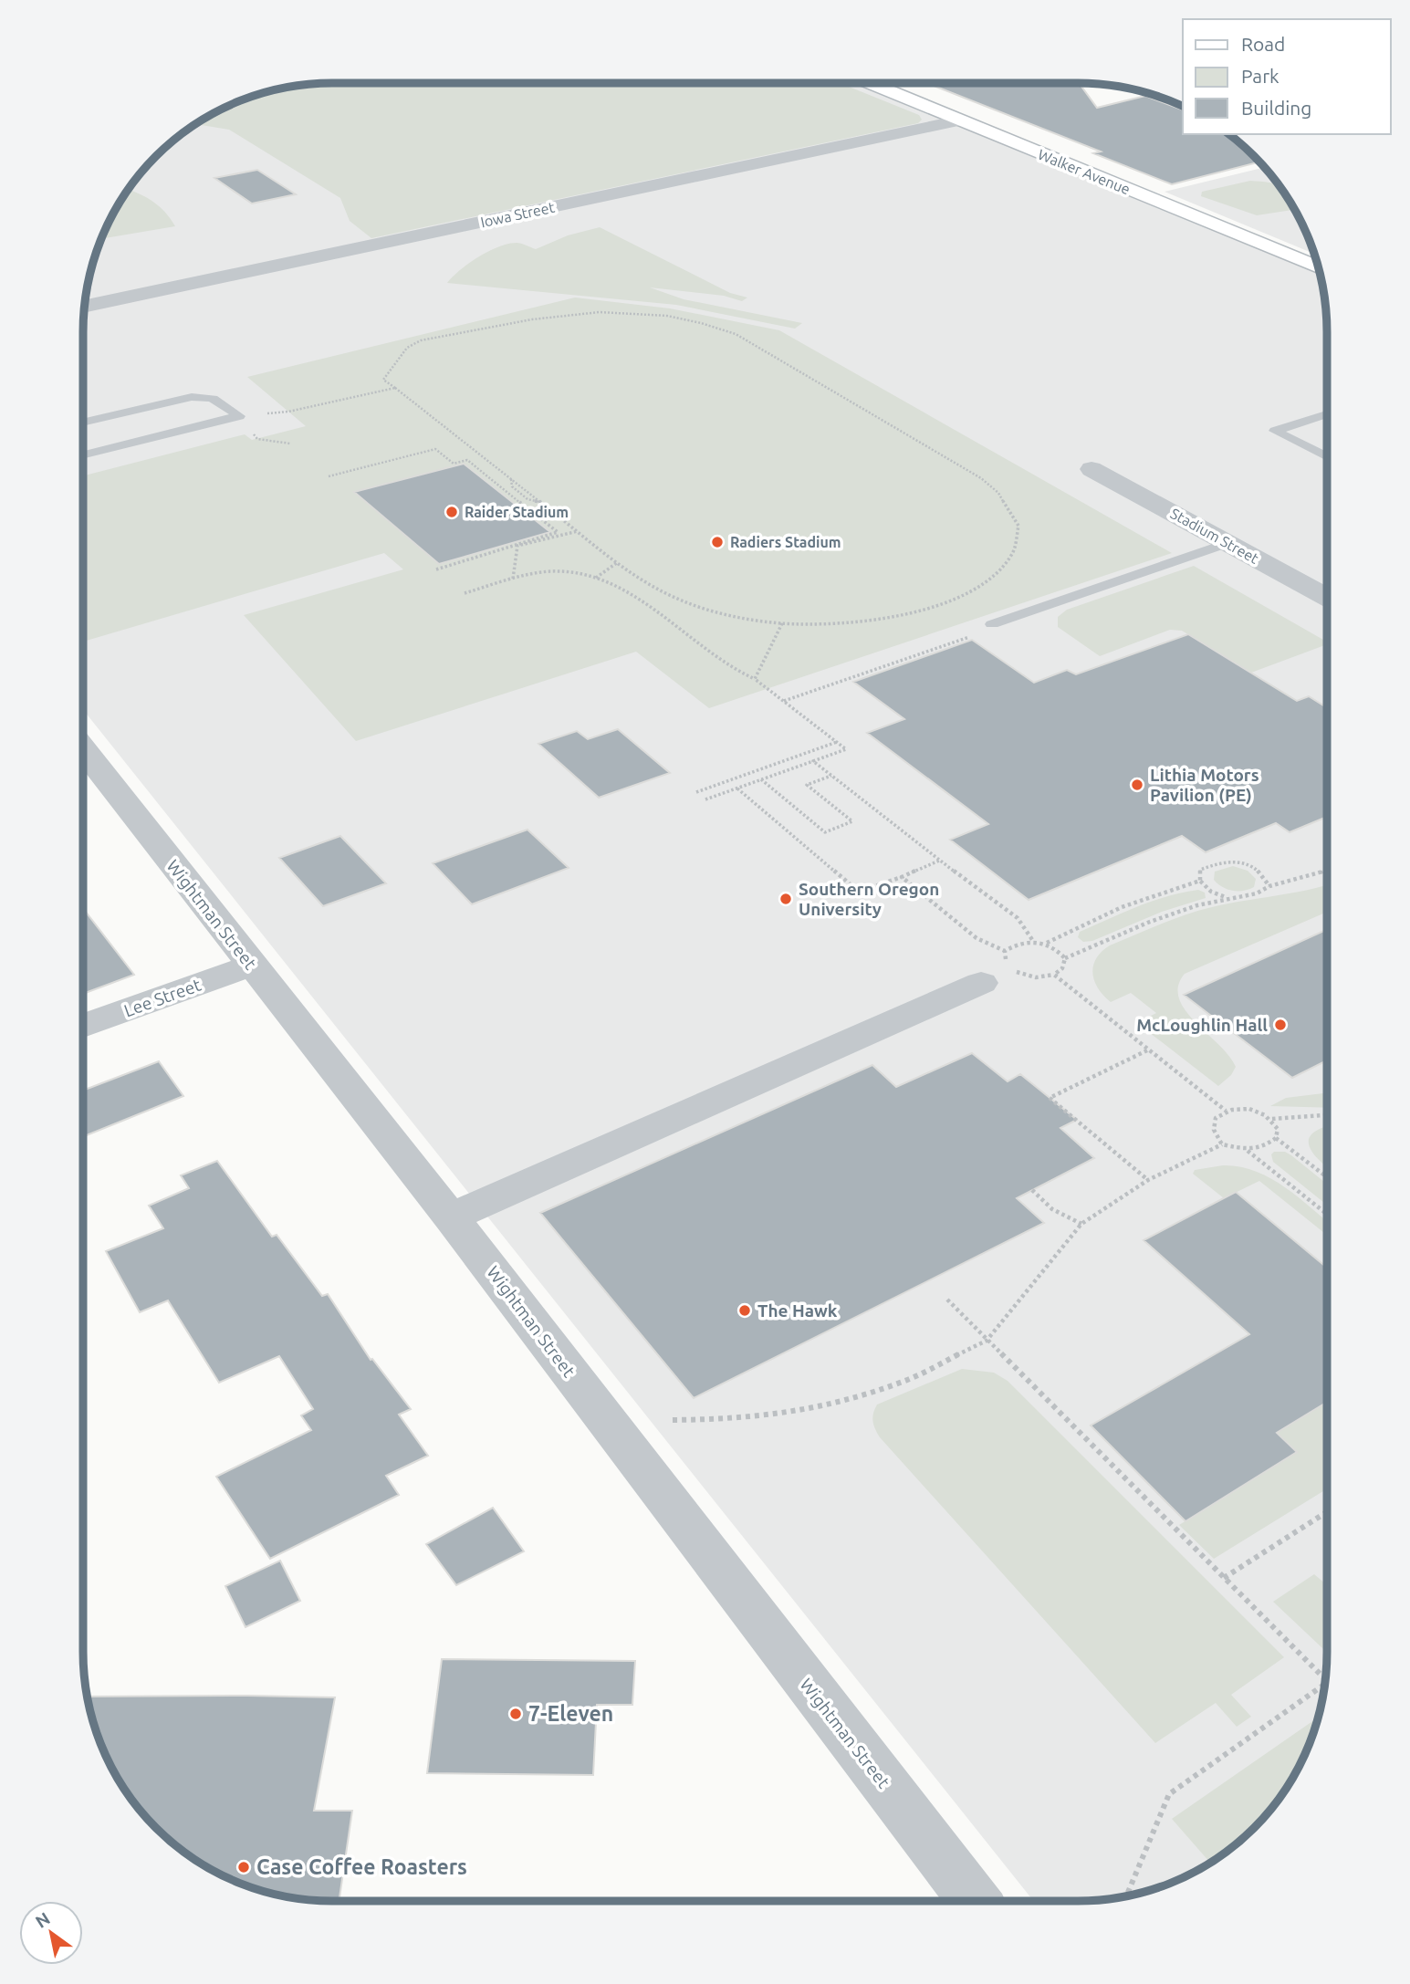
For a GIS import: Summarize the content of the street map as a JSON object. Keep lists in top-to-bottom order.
{
  "streets": {
    "street": [
      "Walker Avenue",
      "Iowa Street",
      "Stadium Street",
      "Wightman Street",
      "Lee Street"
    ]
  },
  "crossings": [
    ["Walker Avenue", "Iowa Street"],
    ["Wightman Street", "Lee Street"]
  ],
  "places": [
    "Raider Stadium",
    "Radiers Stadium",
    "Lithia Motors Pavilion (PE)",
    "Southern Oregon University",
    "McLoughlin Hall",
    "The Hawk",
    "7-Eleven",
    "Case Coffee Roasters"
  ],
  "legend": ["Road", "Park", "Building"],
  "north": "top left"
}
